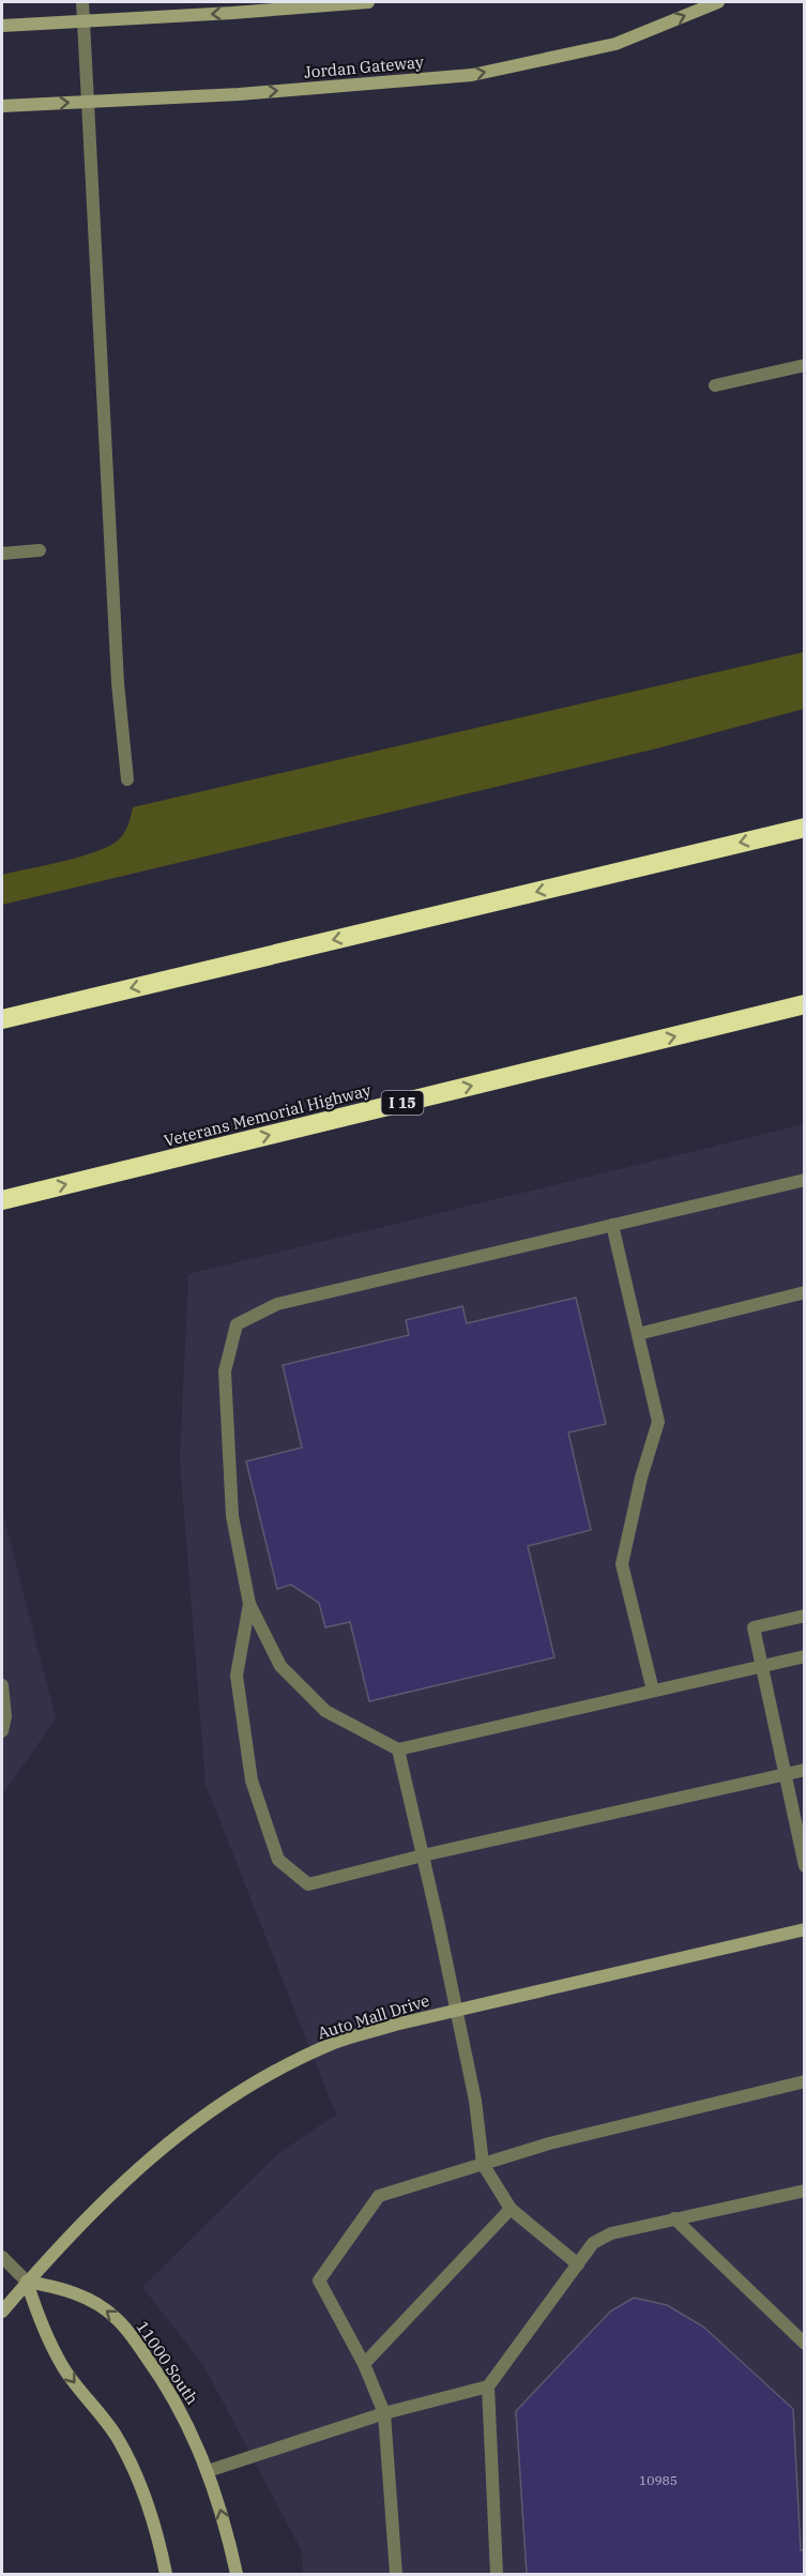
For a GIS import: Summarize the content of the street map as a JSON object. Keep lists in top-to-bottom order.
{
  "streets": {
    "highway": ["I 15", "Veterans Memorial Highway"],
    "street": ["Jordan Gateway", "Auto Mall Drive", "11000 South"]
  },
  "crossings": [
    ["Auto Mall Drive", "11000 South"]
  ],
  "house_numbers": ["10985"]
}
